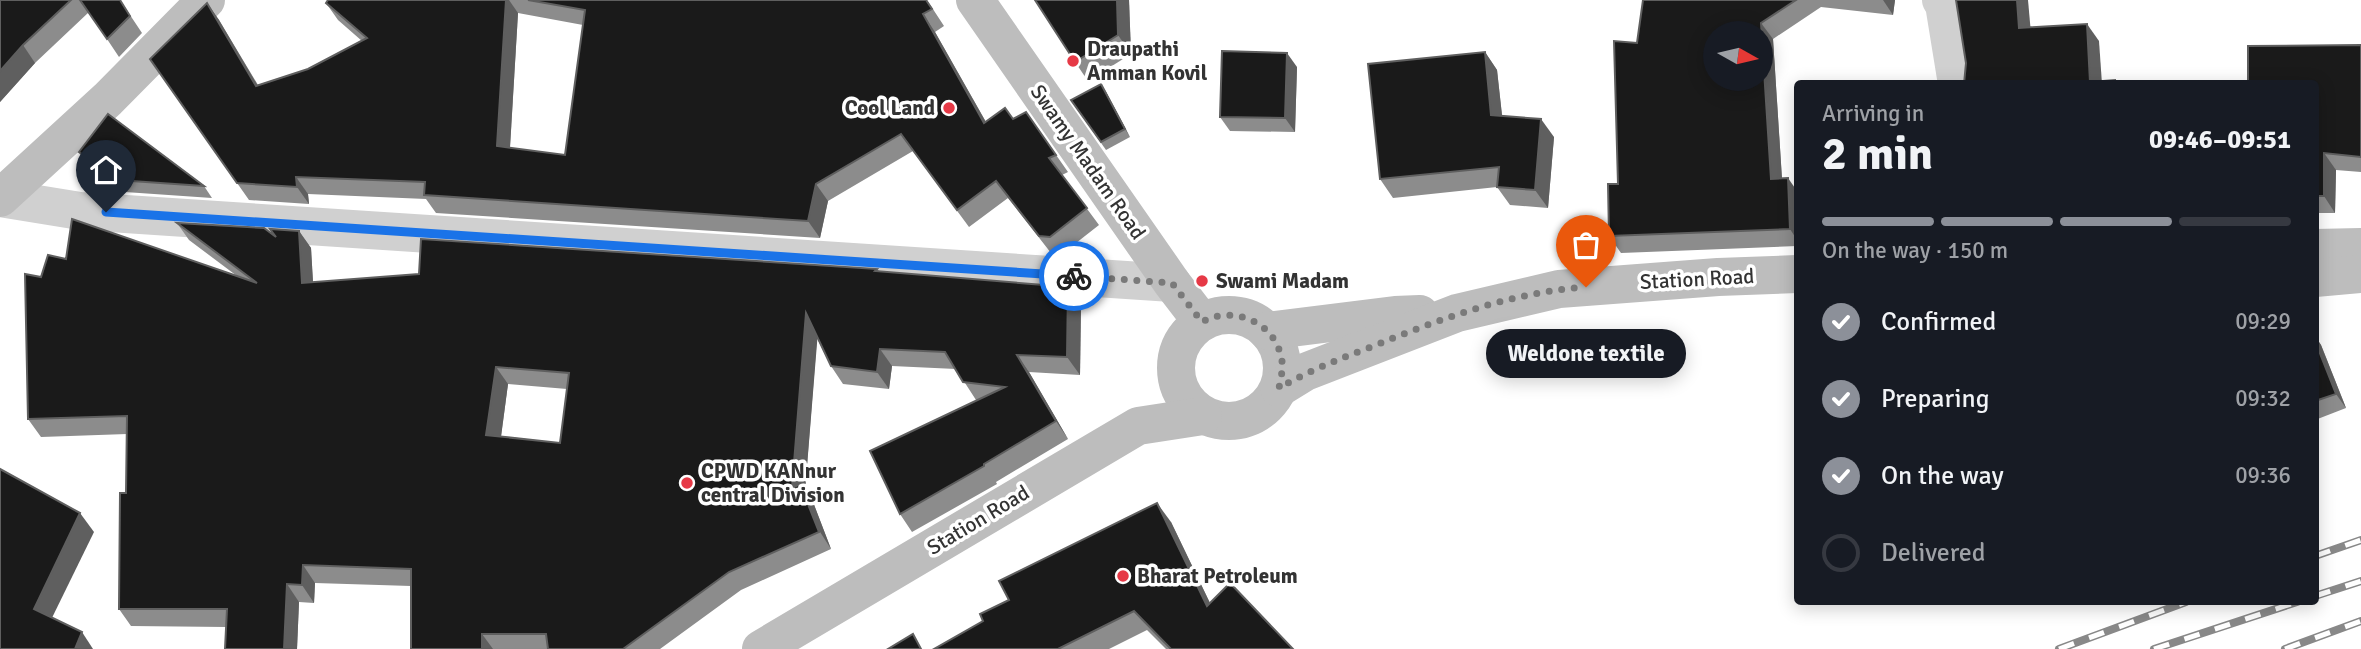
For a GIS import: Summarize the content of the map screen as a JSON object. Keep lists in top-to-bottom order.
{
  "streets": {
    "main road": ["Swamy Madam Road", "Station Road"]
  },
  "crossings": [
    ["Swamy Madam Road", "Station Road"]
  ],
  "places": [
    "Draupathi Amman Kovil",
    "Cool Land",
    "Swami Madam",
    "Weldone textile",
    "CPWD KANnur central Division",
    "Bharat Petroleum"
  ],
  "north": "right",
  "page": {
    "heading": ["2 min", "Arriving in", "09:46–09:51"],
    "bar": "On the way · 150 m",
    "list": [
      ["Confirmed", "09:29"],
      ["Preparing", "09:32"],
      ["On the way", "09:36"],
      "Delivered"
    ],
    "bubble": "Weldone textile"
  }
}
